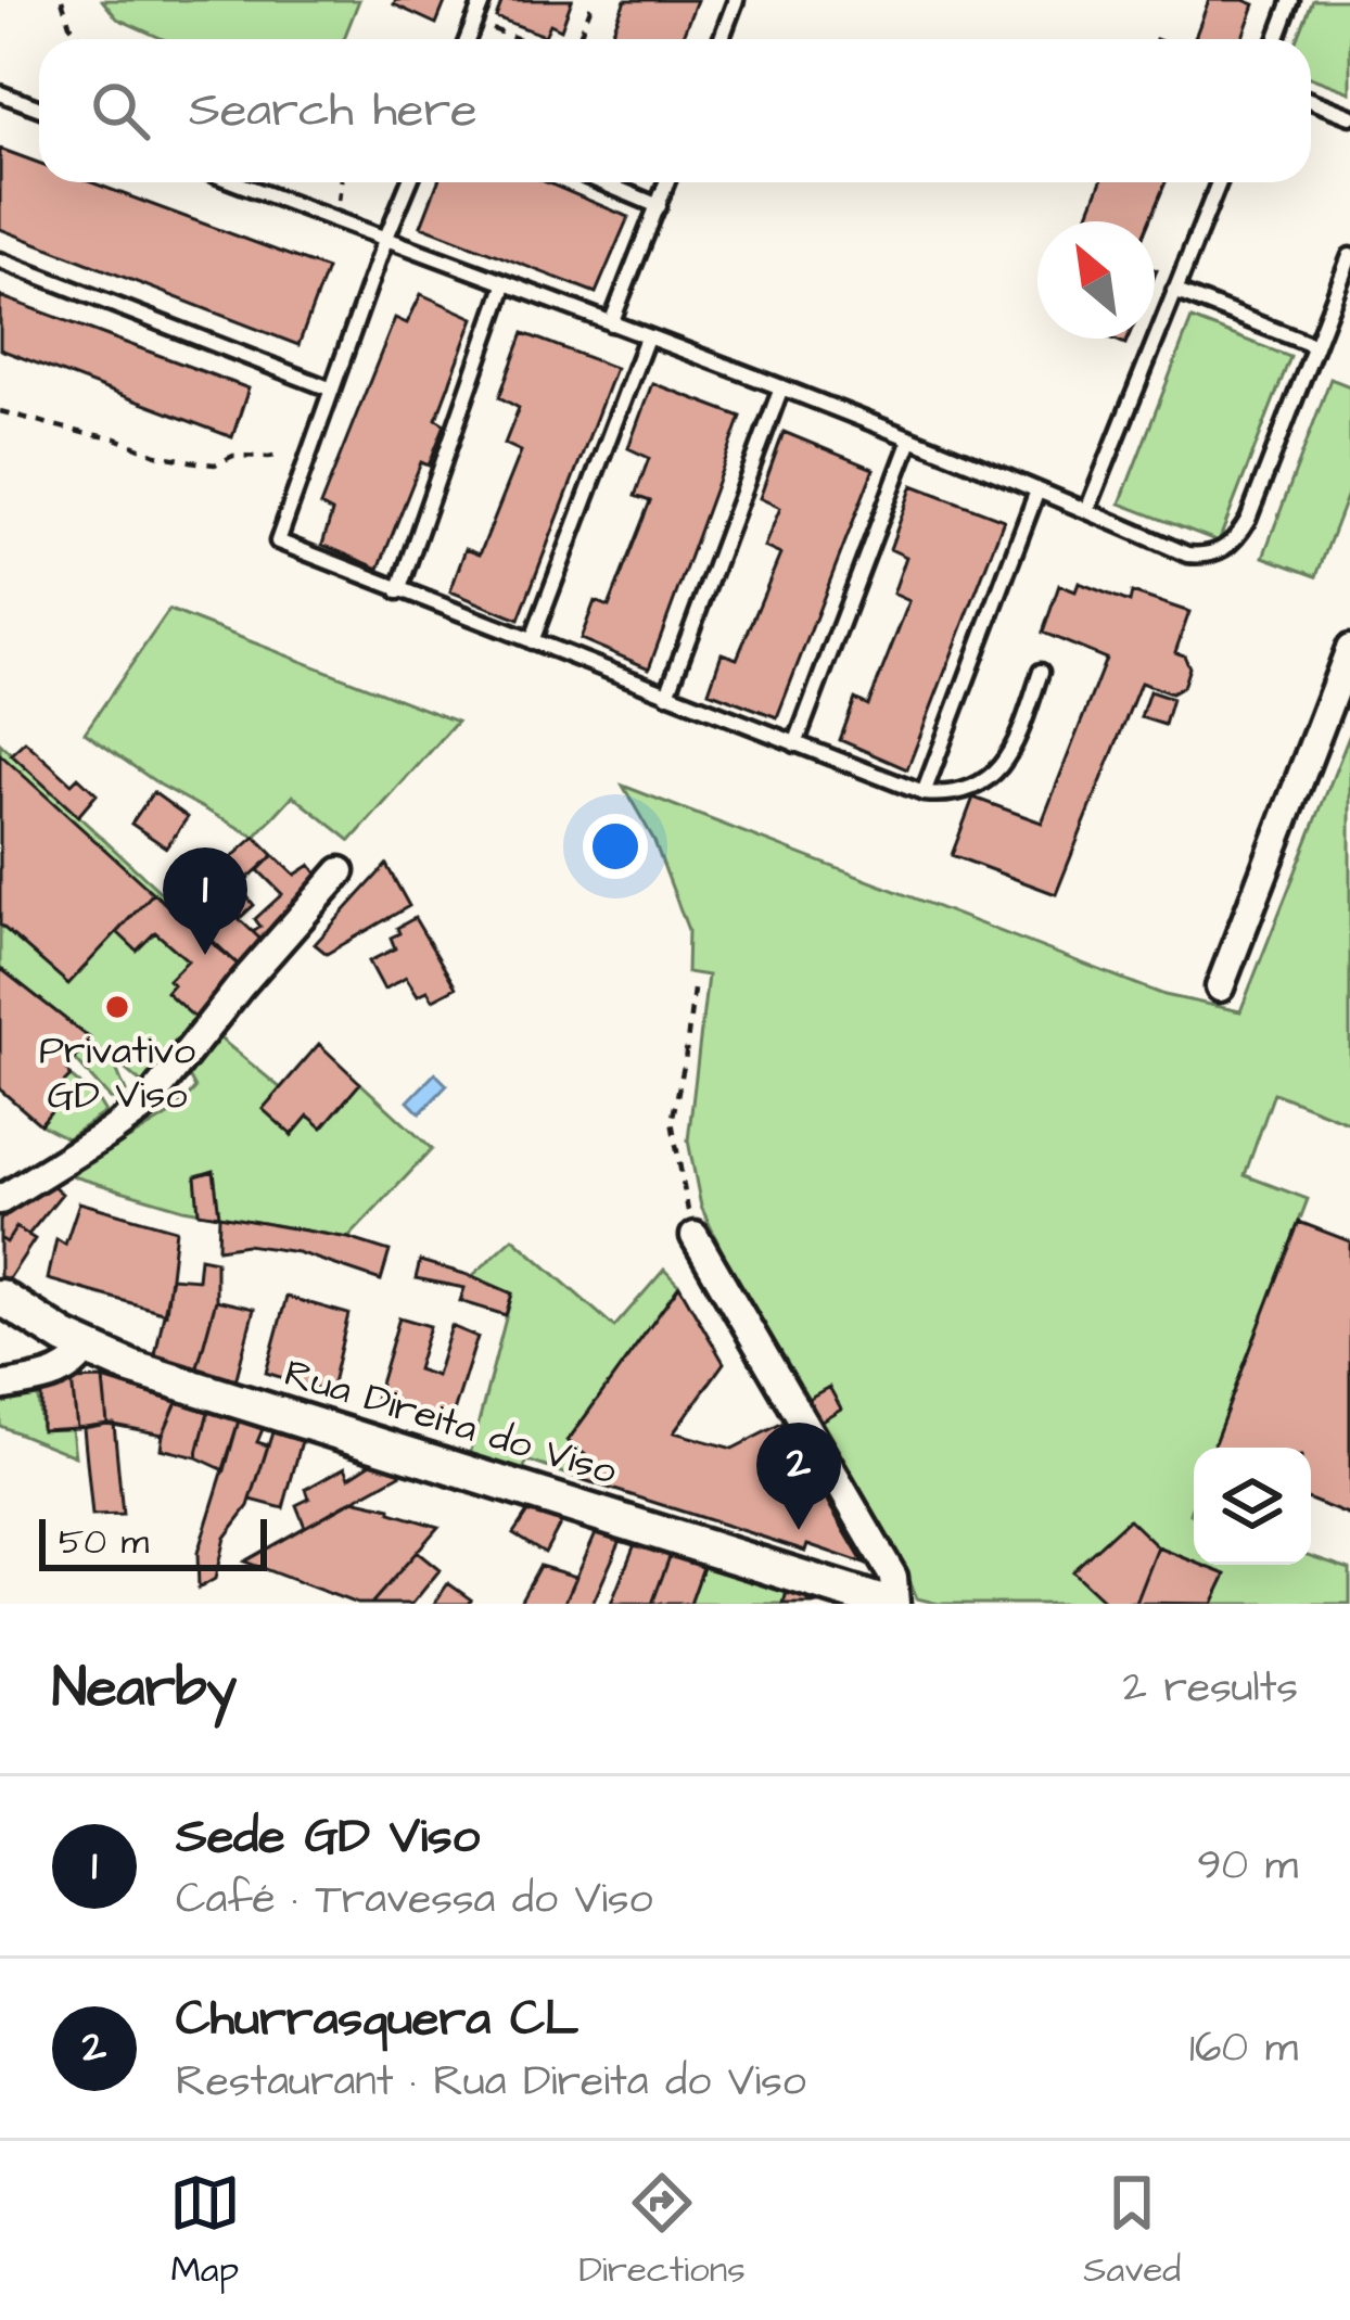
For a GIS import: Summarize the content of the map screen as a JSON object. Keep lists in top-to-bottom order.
{
  "streets": {
    "street": ["Rua Direita do Viso"]
  },
  "places": ["Privativo GD Viso"],
  "scale_bar": "50 m",
  "north": "top left",
  "page": {
    "search": "Search here",
    "pins": ["1", "2"],
    "scale": "50 m",
    "heading": ["Nearby", "2 results"],
    "list": [
      {
        "mark": "1",
        "name": "Sede GD Viso",
        "note": "Café · Travessa do Viso",
        "value": "90 m"
      },
      {
        "mark": "2",
        "name": "Churrasquera CL",
        "note": "Restaurant · Rua Direita do Viso",
        "value": "160 m"
      }
    ],
    "nav": ["Map", "Directions", "Saved"]
  }
}
